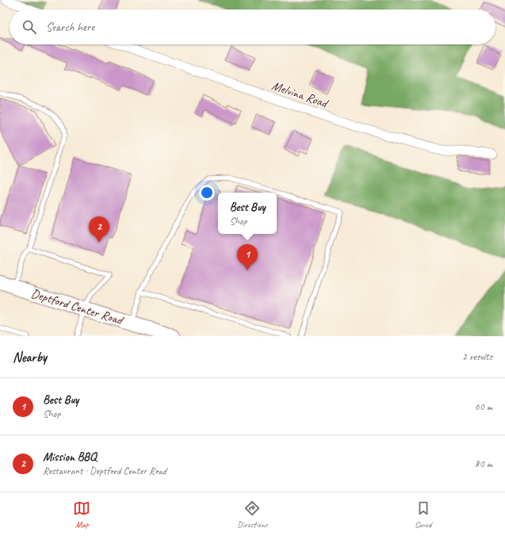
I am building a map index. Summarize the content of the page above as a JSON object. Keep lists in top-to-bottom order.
{
  "streets": {
    "main road": ["Deptford Center Road"],
    "street": ["Melvina Road"]
  },
  "page": {
    "search": "Search here",
    "popup": ["Best Buy", "Shop"],
    "pins": ["2", "1"],
    "heading": ["Nearby", "2 results"],
    "list": [
      {
        "mark": "1",
        "name": "Best Buy",
        "note": "Shop",
        "value": "60 m"
      },
      {
        "mark": "2",
        "name": "Mission BBQ",
        "note": "Restaurant · Deptford Center Road",
        "value": "80 m"
      }
    ],
    "nav": ["Map", "Directions", "Saved"]
  }
}
